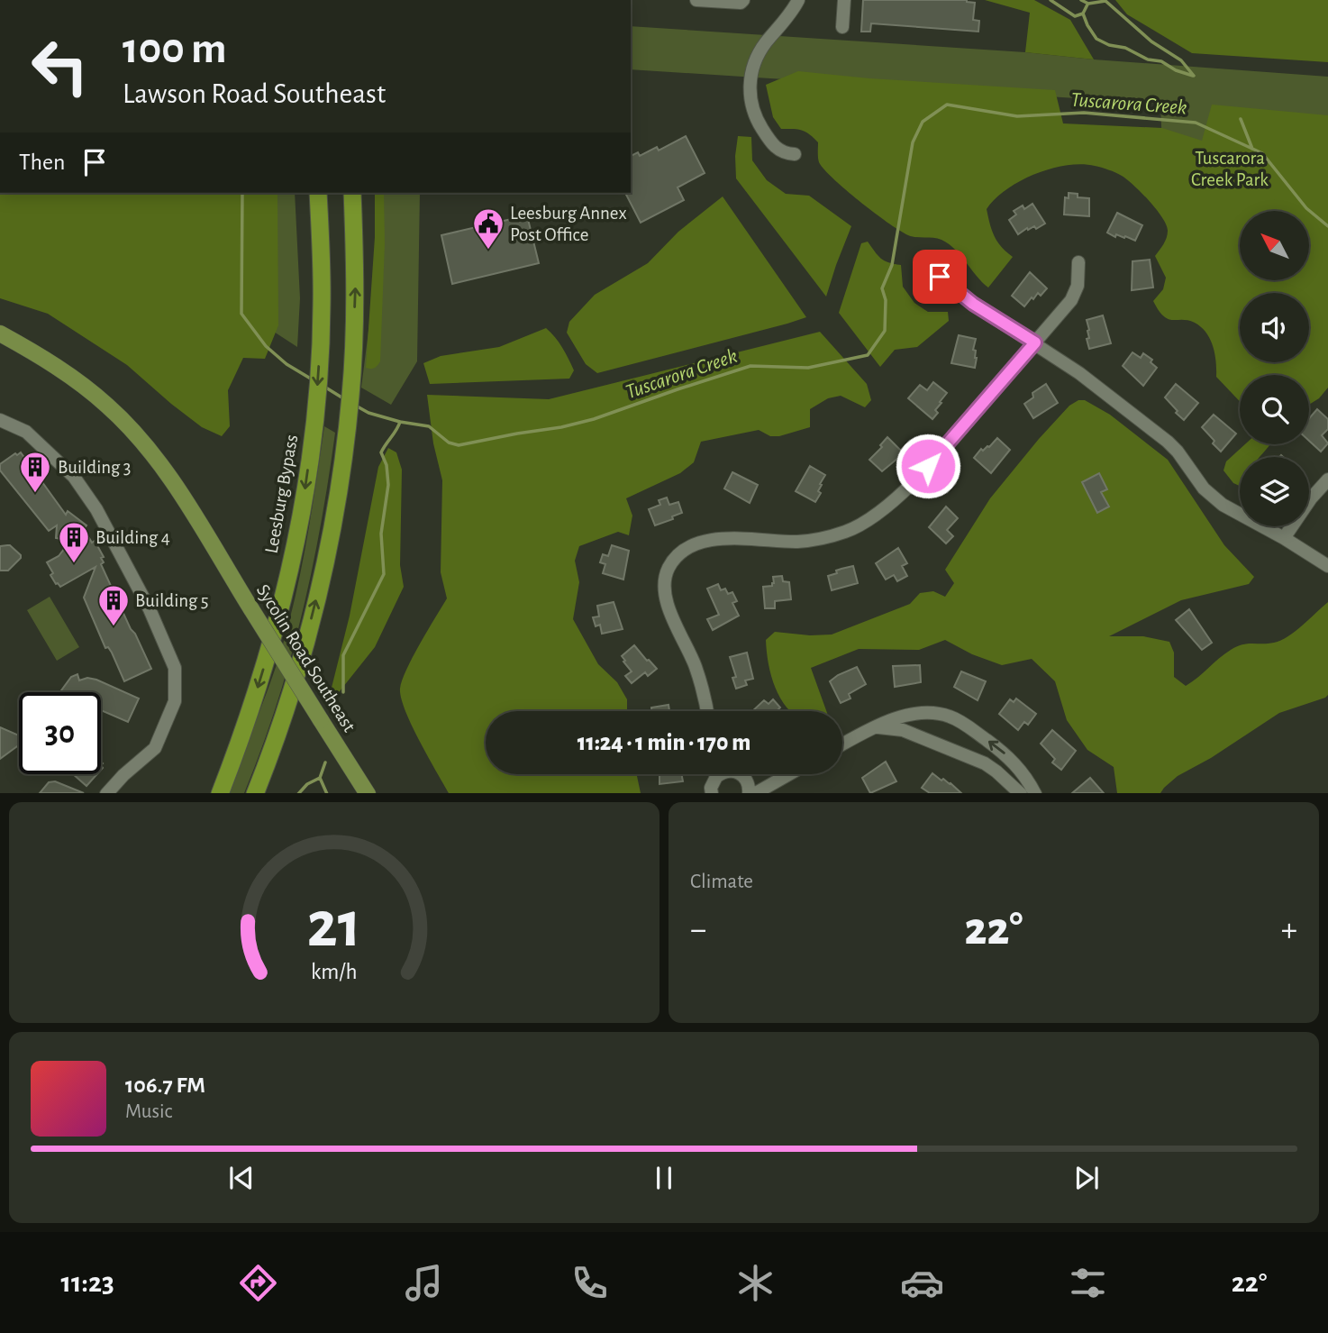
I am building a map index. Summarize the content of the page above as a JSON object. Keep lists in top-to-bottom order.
{
  "streets": {
    "highway": ["Leesburg Bypass"],
    "main road": ["Sycolin Road Southeast"]
  },
  "water": ["Tuscarora Creek"],
  "parks": ["Tuscarora Creek Park"],
  "places": {
    "public building": ["Leesburg Annex Post Office"],
    "building": ["Building 3", "Building 4", "Building 5"]
  },
  "north": "top left",
  "page": {
    "turn": ["100 m", "Lawson Road Southeast"],
    "then": "Then",
    "limit": "30",
    "trip": "11:24 · 1 min · 170 m",
    "tile": "Climate",
    "heat": ["−", "22°", "+"],
    "song": ["106.7 FM", "Music"],
    "tabs": ["11:23", "22°"],
    "gauge": ["21", "km/h"]
  }
}
